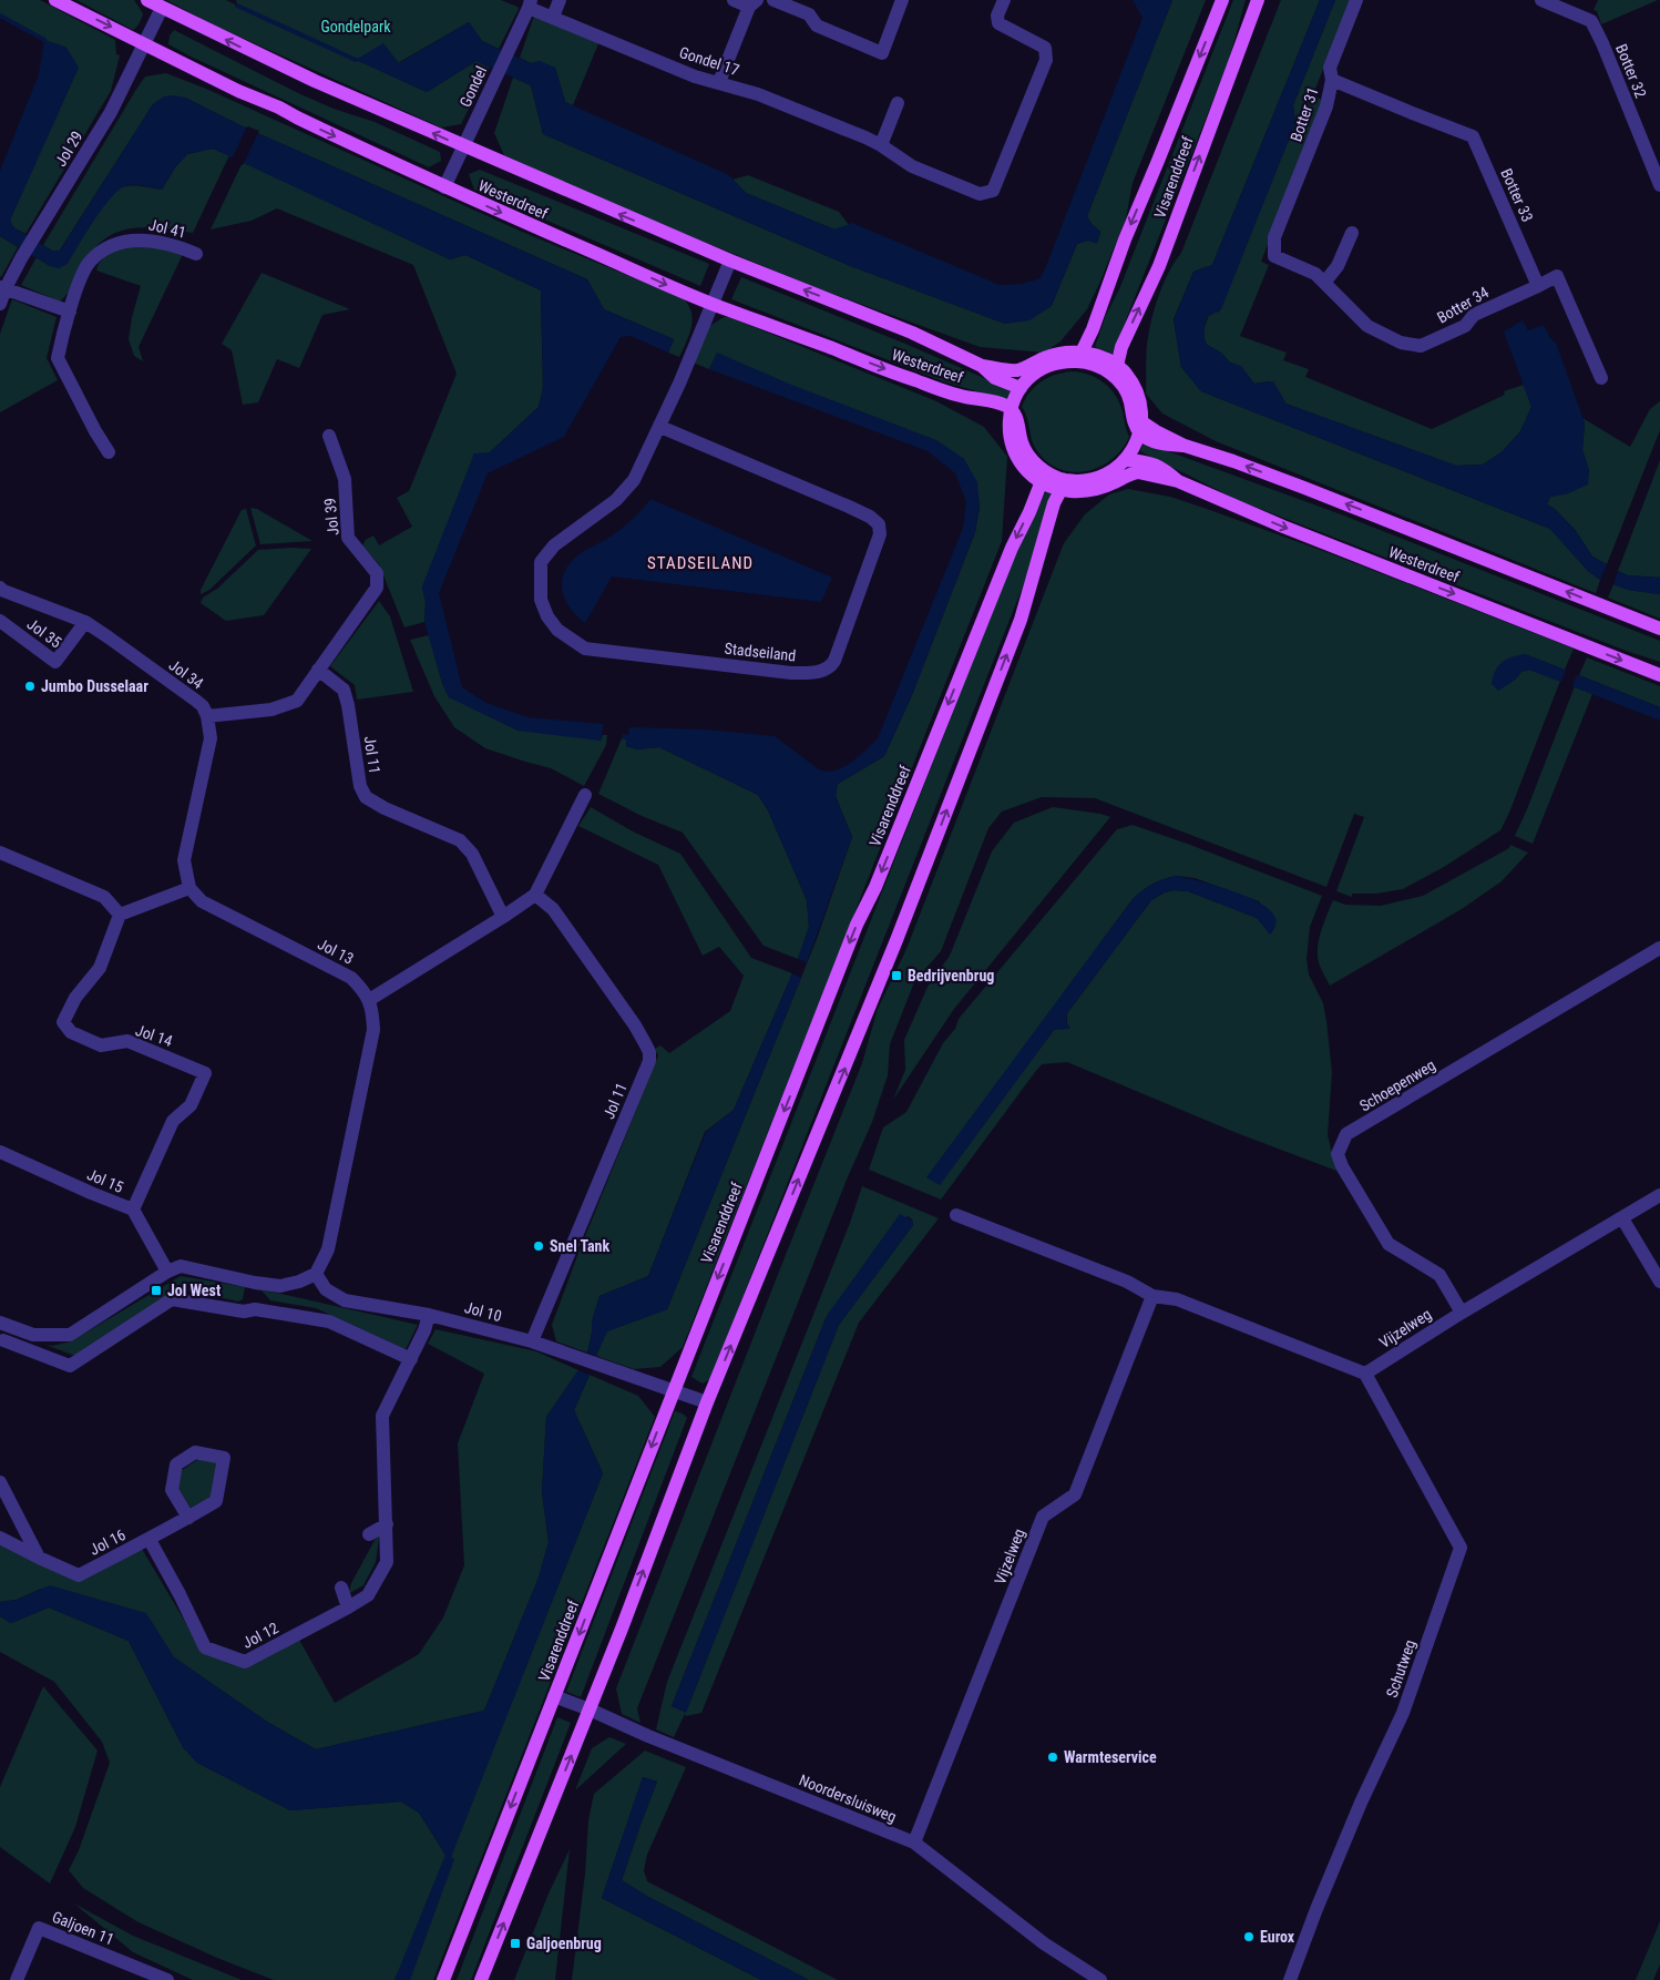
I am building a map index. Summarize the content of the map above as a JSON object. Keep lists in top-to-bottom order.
{
  "streets": {
    "main road": ["Visarenddreef", "Westerdreef"],
    "street": [
      "Gondel 17",
      "Botter 32",
      "Gondel",
      "Botter 31",
      "Jol 29",
      "Botter 33",
      "Jol 41",
      "Botter 34",
      "Jol 39",
      "Jol 35",
      "Stadseiland",
      "Jol 34",
      "Jol 11",
      "Jol 13",
      "Jol 14",
      "Schoepenweg",
      "Jol 15",
      "Jol 10",
      "Vijzelweg",
      "Jol 16",
      "Jol 12",
      "Schutweg",
      "Noordersluisweg",
      "Galjoen 11"
    ]
  },
  "crossings": [
    ["Gondel 17", "Gondel"],
    ["Gondel", "Westerdreef"],
    ["Botter 31", "Botter 33"],
    ["Botter 31", "Botter 34"],
    ["Jol 29", "Westerdreef"],
    ["Visarenddreef", "Westerdreef"],
    ["Visarenddreef", "Jol 10"],
    ["Visarenddreef", "Noordersluisweg"],
    ["Botter 33", "Botter 34"],
    ["Westerdreef", "Stadseiland"],
    ["Jol 39", "Jol 11"],
    ["Jol 35", "Jol 34"],
    ["Jol 11", "Jol 10"],
    ["Jol 13", "Jol 10"],
    ["Jol 14", "Jol 15"],
    ["Schoepenweg", "Vijzelweg"],
    ["Jol 10", "Jol 12"],
    ["Vijzelweg", "Schutweg"],
    ["Vijzelweg", "Noordersluisweg"],
    ["Jol 16", "Jol 12"]
  ],
  "districts": ["STADSEILAND"],
  "parks": ["Gondelpark"],
  "places": {
    "other": [
      "Jumbo Dusselaar",
      "Snel Tank",
      "Warmteservice",
      "Eurox"
    ],
    "transit": ["Bedrijvenbrug", "Jol West", "Galjoenbrug"]
  }
}
